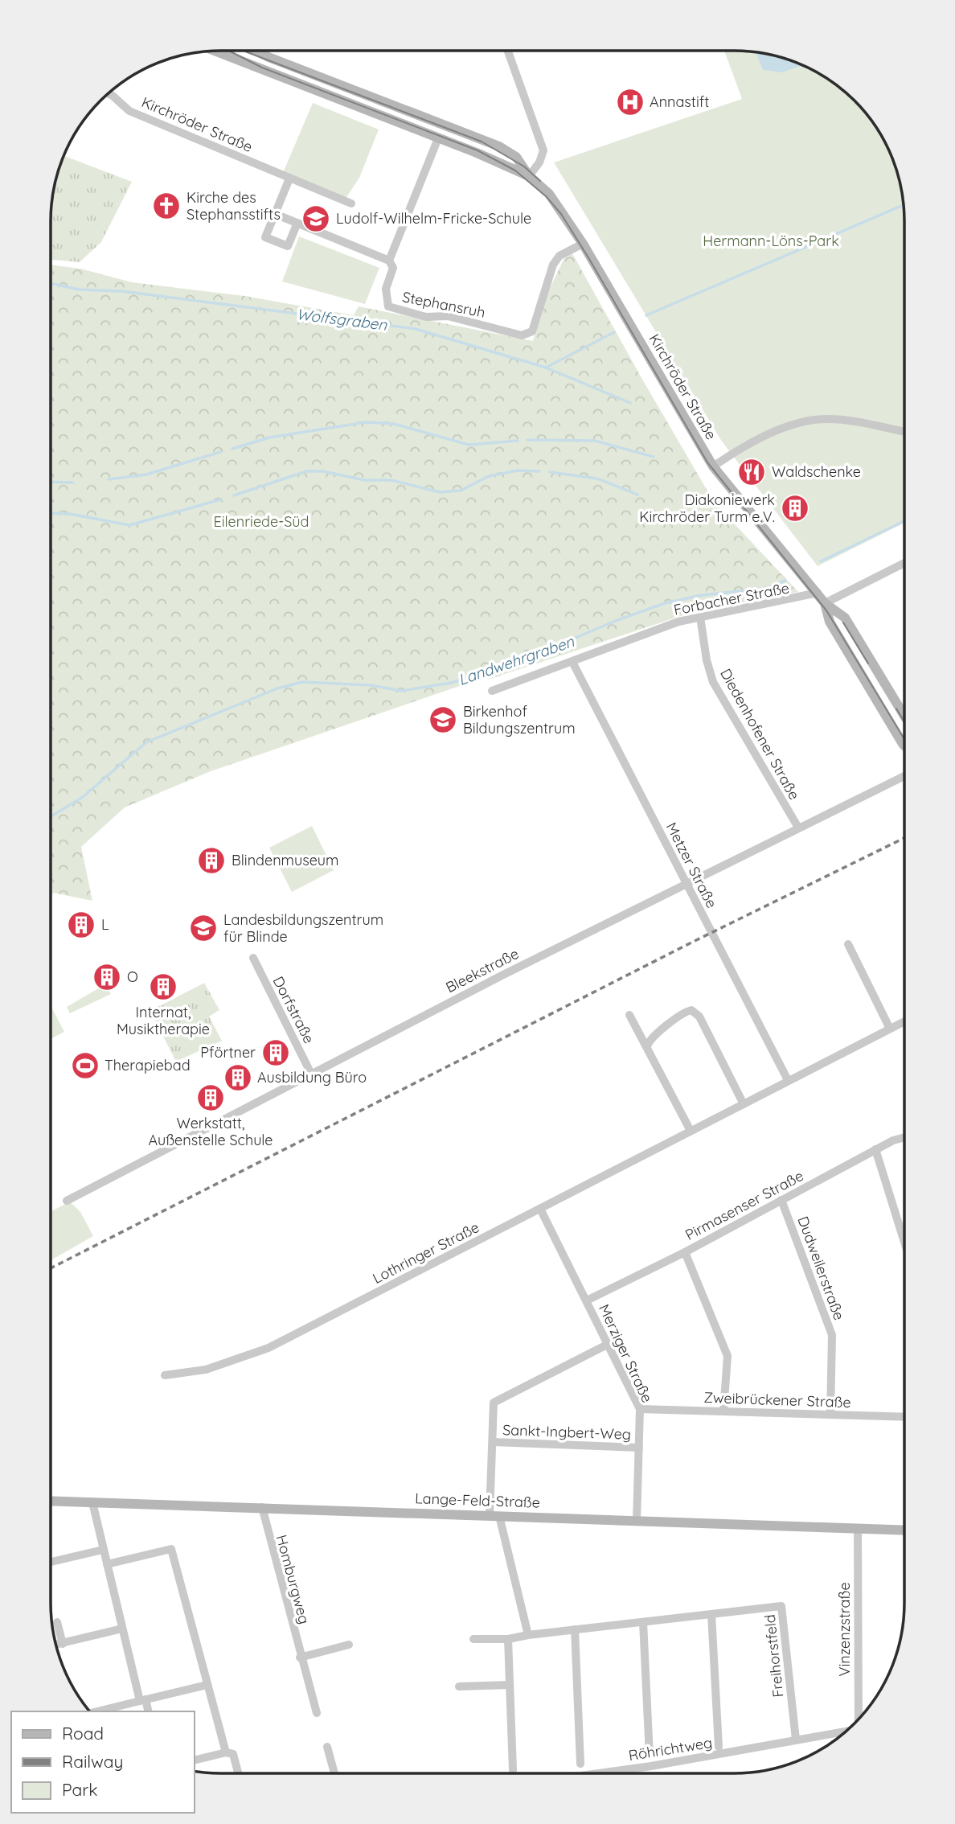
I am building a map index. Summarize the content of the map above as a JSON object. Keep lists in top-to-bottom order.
{
  "streets": {
    "main road": ["Kirchröder Straße", "Lange-Feld-Straße"],
    "street": [
      "Stephansruh",
      "Forbacher Straße",
      "Diedenhofener Straße",
      "Metzer Straße",
      "Bleekstraße",
      "Dorfstraße",
      "Pirmasenser Straße",
      "Lothringer Straße",
      "Dudweilerstraße",
      "Merziger Straße",
      "Zweibrückener Straße",
      "Sankt-Ingbert-Weg",
      "Homburgweg",
      "Vinzenzstraße",
      "Freihorstfeld",
      "Röhrichtweg"
    ]
  },
  "crossings": [
    ["Kirchröder Straße", "Stephansruh"],
    ["Kirchröder Straße", "Forbacher Straße"],
    ["Forbacher Straße", "Diedenhofener Straße"],
    ["Forbacher Straße", "Metzer Straße"],
    ["Diedenhofener Straße", "Bleekstraße"],
    ["Metzer Straße", "Bleekstraße"],
    ["Metzer Straße", "Lothringer Straße"],
    ["Bleekstraße", "Dorfstraße"],
    ["Pirmasenser Straße", "Dudweilerstraße"],
    ["Pirmasenser Straße", "Merziger Straße"],
    ["Lothringer Straße", "Merziger Straße"],
    ["Dudweilerstraße", "Zweibrückener Straße"],
    ["Merziger Straße", "Zweibrückener Straße"],
    ["Merziger Straße", "Sankt-Ingbert-Weg"],
    ["Merziger Straße", "Lange-Feld-Straße"],
    ["Sankt-Ingbert-Weg", "Lange-Feld-Straße"],
    ["Lange-Feld-Straße", "Homburgweg"],
    ["Lange-Feld-Straße", "Vinzenzstraße"],
    ["Freihorstfeld", "Röhrichtweg"]
  ],
  "water": ["Wolfsgraben", "Landwehrgraben"],
  "parks": ["Hermann-Löns-Park", "Eilenriede-Süd"],
  "places": {
    "hospital": ["Annastift"],
    "church": ["Kirche des Stephansstifts"],
    "school or university": ["Ludolf-Wilhelm-Fricke-Schule", "Birkenhof Bildungszentrum", "Landesbildungszentrum für Blinde"],
    "restaurant": ["Waldschenke"],
    "building": [
      "Diakoniewerk Kirchröder Turm e.V.",
      "Blindenmuseum",
      "L",
      "O",
      "Internat, Musiktherapie",
      "Pförtner",
      "Ausbildung Büro",
      "Werkstatt, Außenstelle Schule"
    ],
    "sports": ["Therapiebad"]
  },
  "legend": ["Road", "Railway", "Park"]
}
